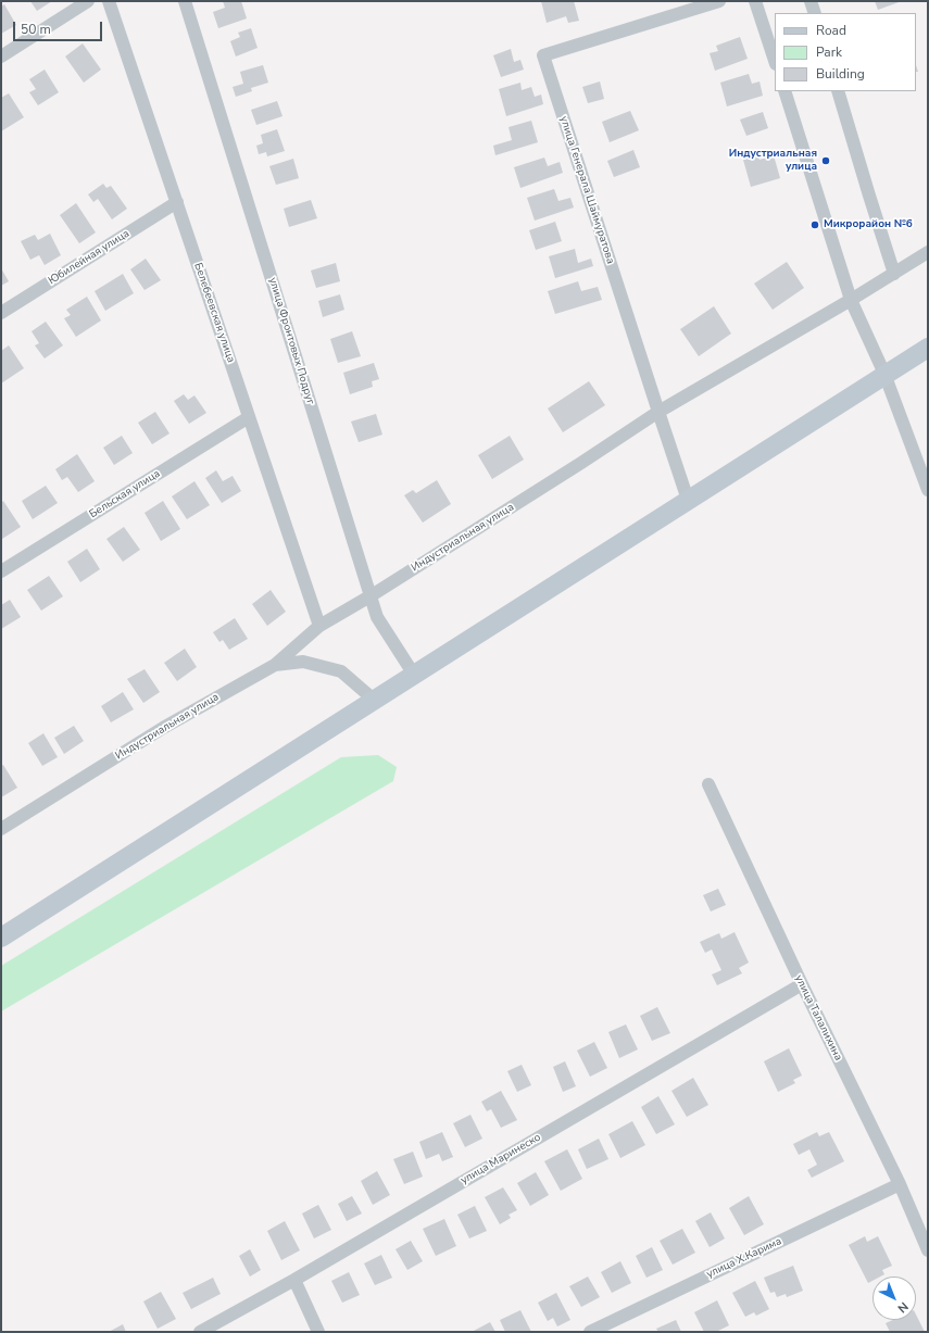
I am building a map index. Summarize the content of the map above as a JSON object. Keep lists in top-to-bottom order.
{
  "streets": {
    "street": [
      "улица Генерала Шаймуратова",
      "Юбилейная улица",
      "Белебеевская улица",
      "улица Фронтовых Подруг",
      "Бельская улица",
      "Индустриальная улица",
      "улица Талалихина",
      "улица Маринеско",
      "улица Х.Карима"
    ]
  },
  "crossings": [
    ["улица Генерала Шаймуратова", "Индустриальная улица"],
    ["Юбилейная улица", "Белебеевская улица"],
    ["Белебеевская улица", "Бельская улица"],
    ["Белебеевская улица", "Индустриальная улица"],
    ["улица Фронтовых Подруг", "Индустриальная улица"],
    ["улица Талалихина", "улица Маринеско"],
    ["улица Талалихина", "улица Х.Карима"]
  ],
  "places": ["Индустриальная улица", "Микрорайон №6"],
  "legend": ["Road", "Park", "Building"],
  "scale_bar": "50 m",
  "north": "bottom right"
}
